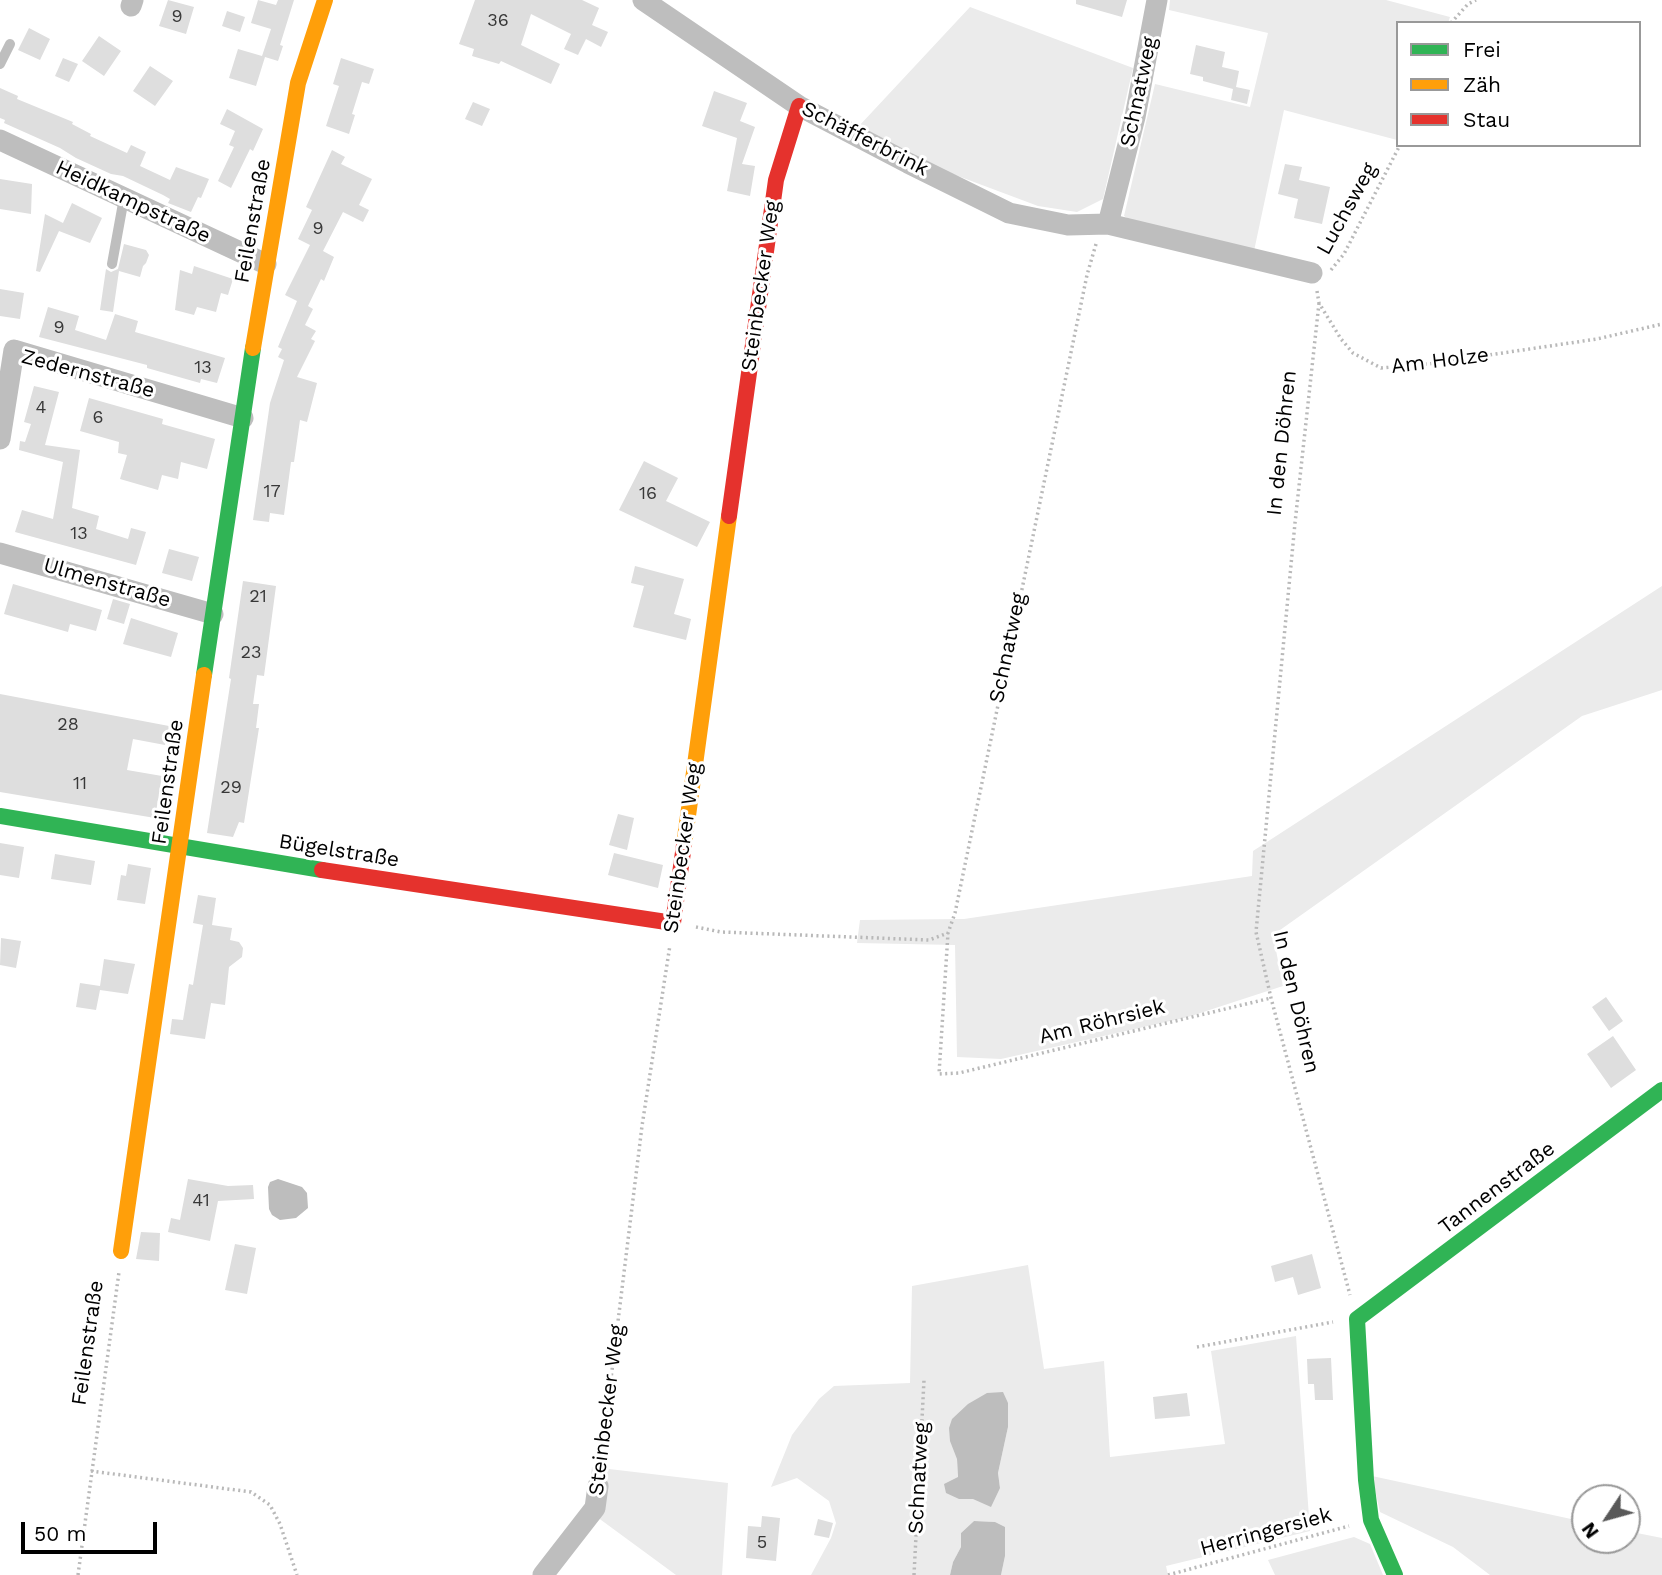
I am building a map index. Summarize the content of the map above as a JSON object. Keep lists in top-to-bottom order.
{
  "streets": {
    "street": [
      "Schnatweg",
      "Schäfferbrink",
      "Heidkampstraße",
      "Feilenstraße",
      "Steinbecker Weg",
      "Zedernstraße",
      "Ulmenstraße",
      "Bügelstraße",
      "Tannenstraße"
    ],
    "path": [
      "Luchsweg",
      "Am Holze",
      "In den Döhren",
      "Am Röhrsiek",
      "Herringersiek"
    ]
  },
  "crossings": [
    ["Schnatweg", "Schäfferbrink"],
    ["Schnatweg", "Am Röhrsiek"],
    ["Schäfferbrink", "Steinbecker Weg"],
    ["Heidkampstraße", "Feilenstraße"],
    ["Luchsweg", "Am Holze"],
    ["Feilenstraße", "Zedernstraße"],
    ["Feilenstraße", "Ulmenstraße"],
    ["Feilenstraße", "Bügelstraße"],
    ["Steinbecker Weg", "Bügelstraße"],
    ["Am Holze", "In den Döhren"],
    ["In den Döhren", "Am Röhrsiek"],
    ["In den Döhren", "Tannenstraße"]
  ],
  "house_numbers": [
    "9",
    "36",
    "9",
    "9",
    "13",
    "4",
    "6",
    "17",
    "16",
    "13",
    "21",
    "23",
    "28",
    "11",
    "29",
    "41",
    "5"
  ],
  "legend": ["Frei", "Zäh", "Stau"],
  "scale_bar": "50 m",
  "north": "bottom left"
}
